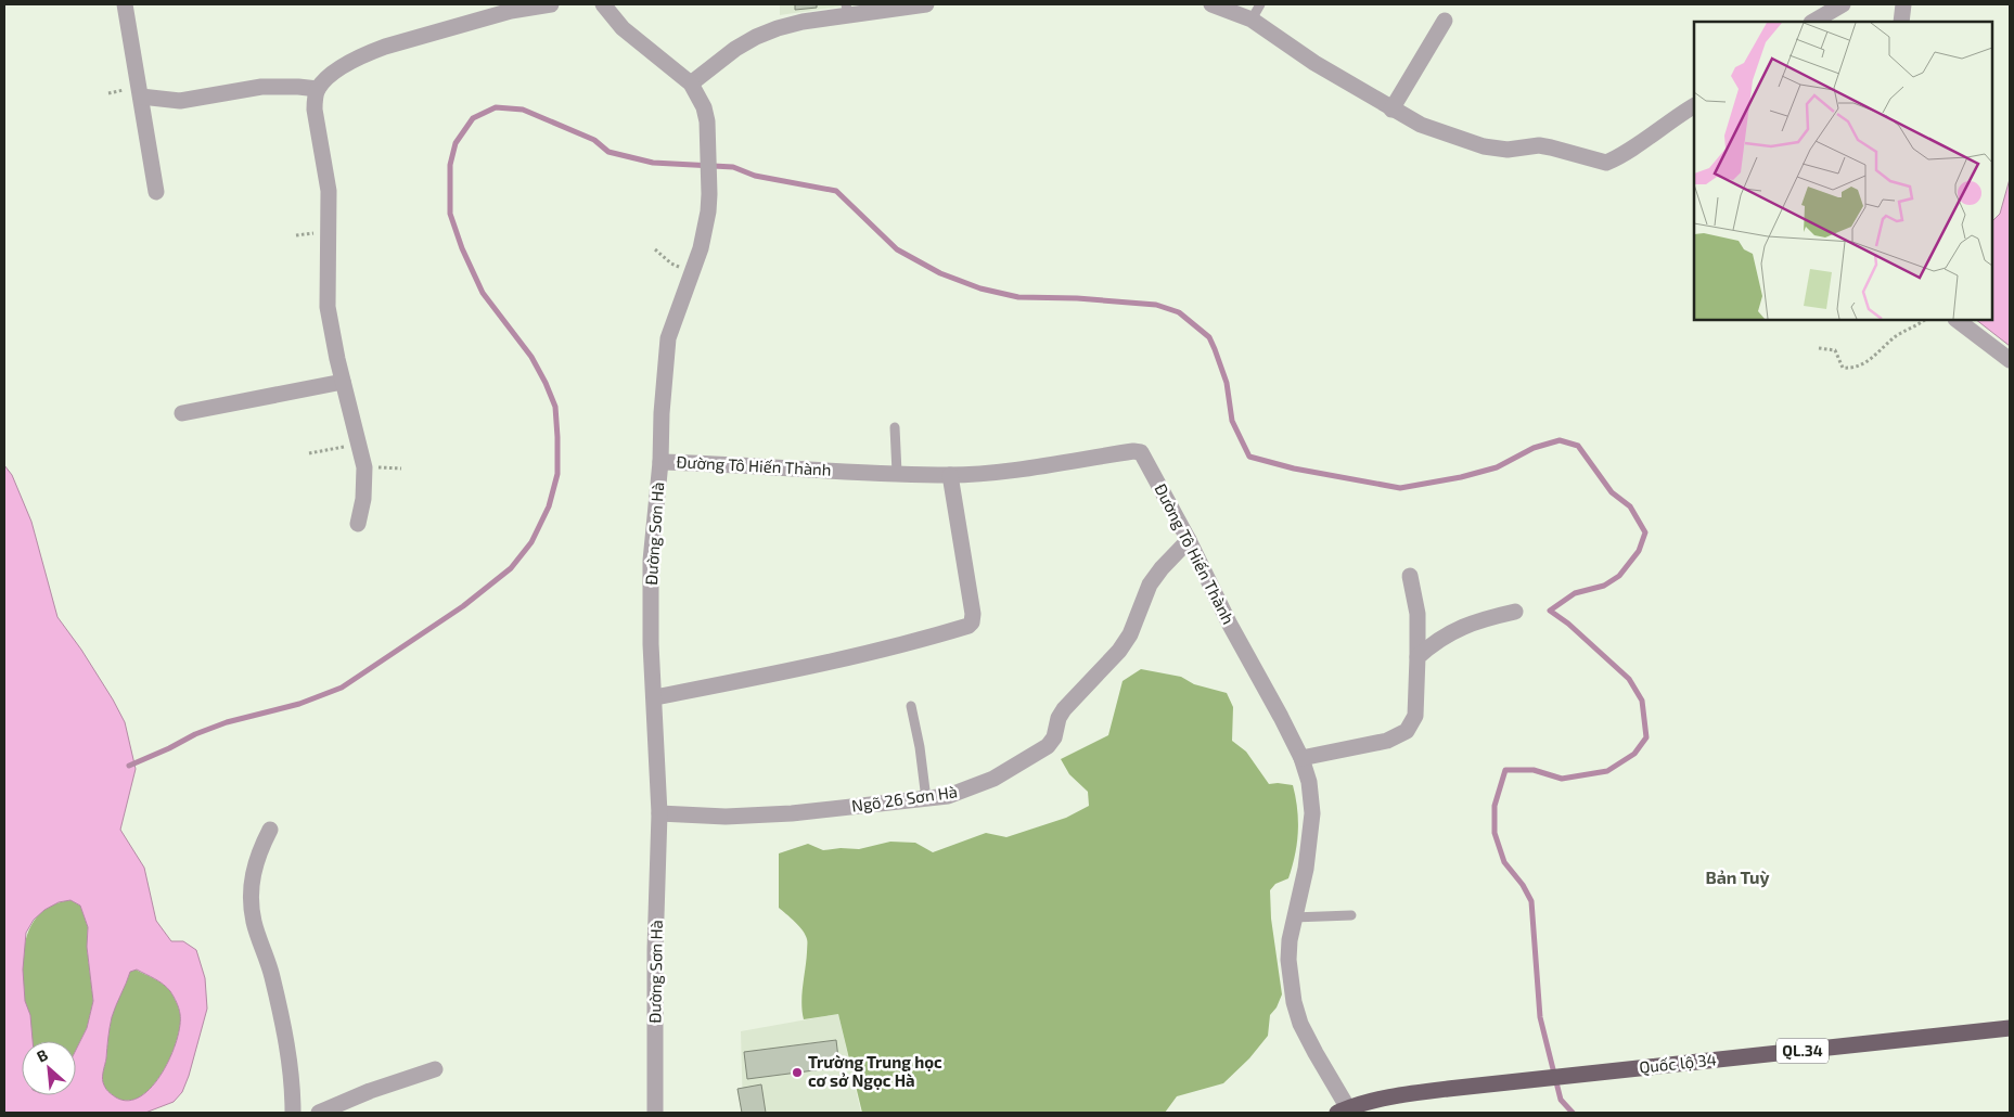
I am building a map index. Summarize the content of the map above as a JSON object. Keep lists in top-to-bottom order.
{
  "streets": {
    "highway": ["QL.34", "Quốc lộ 34"],
    "street": ["Đường Tô Hiến Thành", "Đường Sơn Hà", "Ngõ 26 Sơn Hà"]
  },
  "crossings": [
    ["Đường Tô Hiến Thành", "Đường Sơn Hà"],
    ["Đường Tô Hiến Thành", "Ngõ 26 Sơn Hà"],
    ["Đường Tô Hiến Thành", "Quốc lộ 34"],
    ["Đường Sơn Hà", "Ngõ 26 Sơn Hà"]
  ],
  "districts": ["Bản Tuỳ"],
  "places": ["Trường Trung học cơ sở Ngọc Hà"],
  "north": "top left"
}
